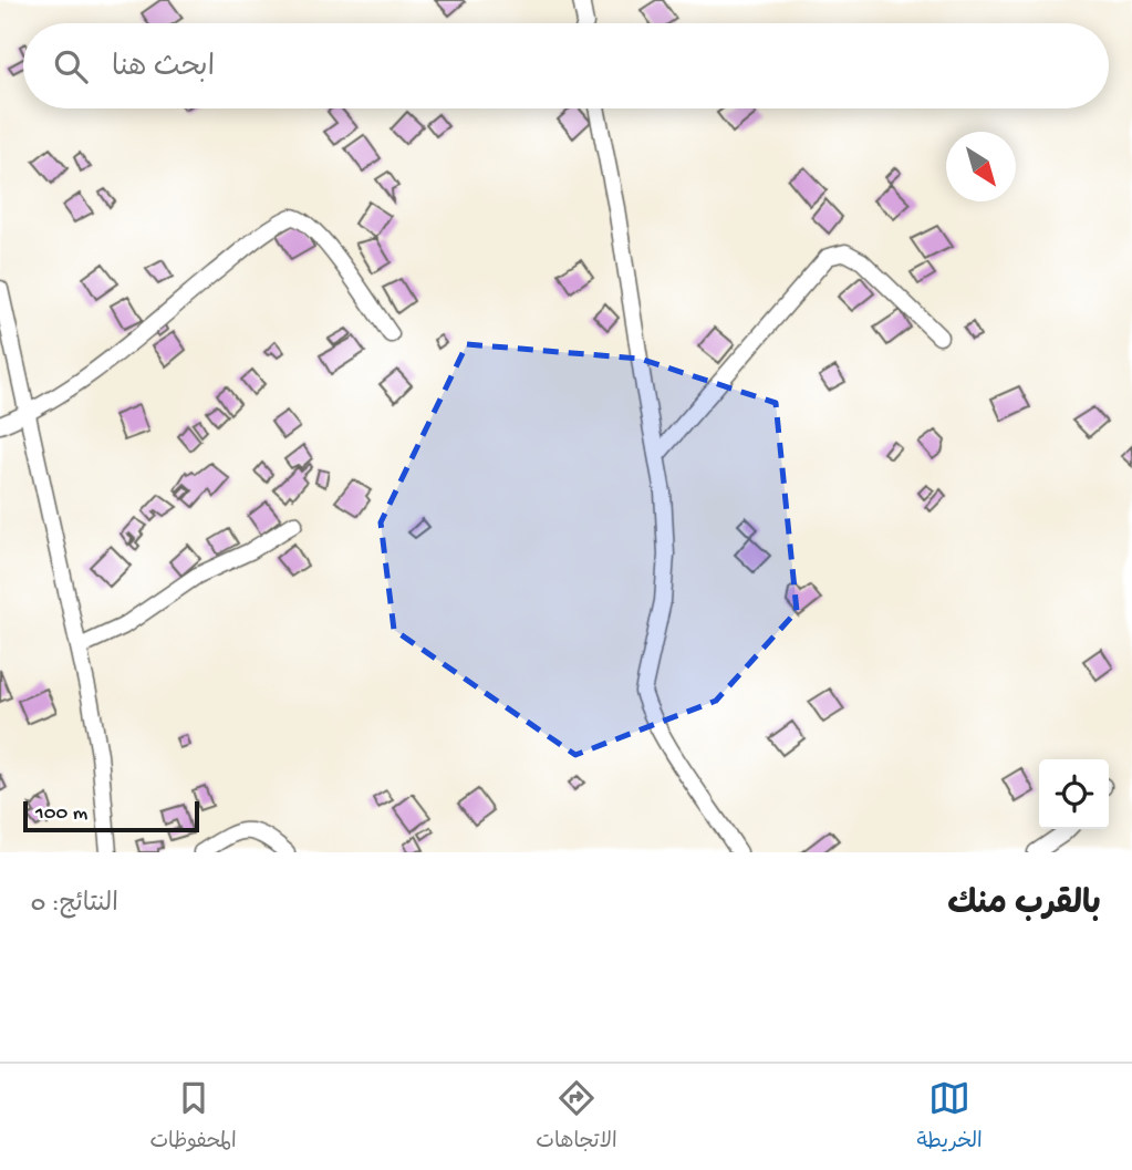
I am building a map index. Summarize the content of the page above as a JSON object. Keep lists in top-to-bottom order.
{
  "scale_bar": "100 m",
  "north": "bottom right",
  "page": {
    "search": "ابحث هنا",
    "scale": "100 m",
    "heading": ["بالقرب منك", "النتائج: 0"],
    "nav": ["الخريطة", "الاتجاهات", "المحفوظات"]
  }
}
